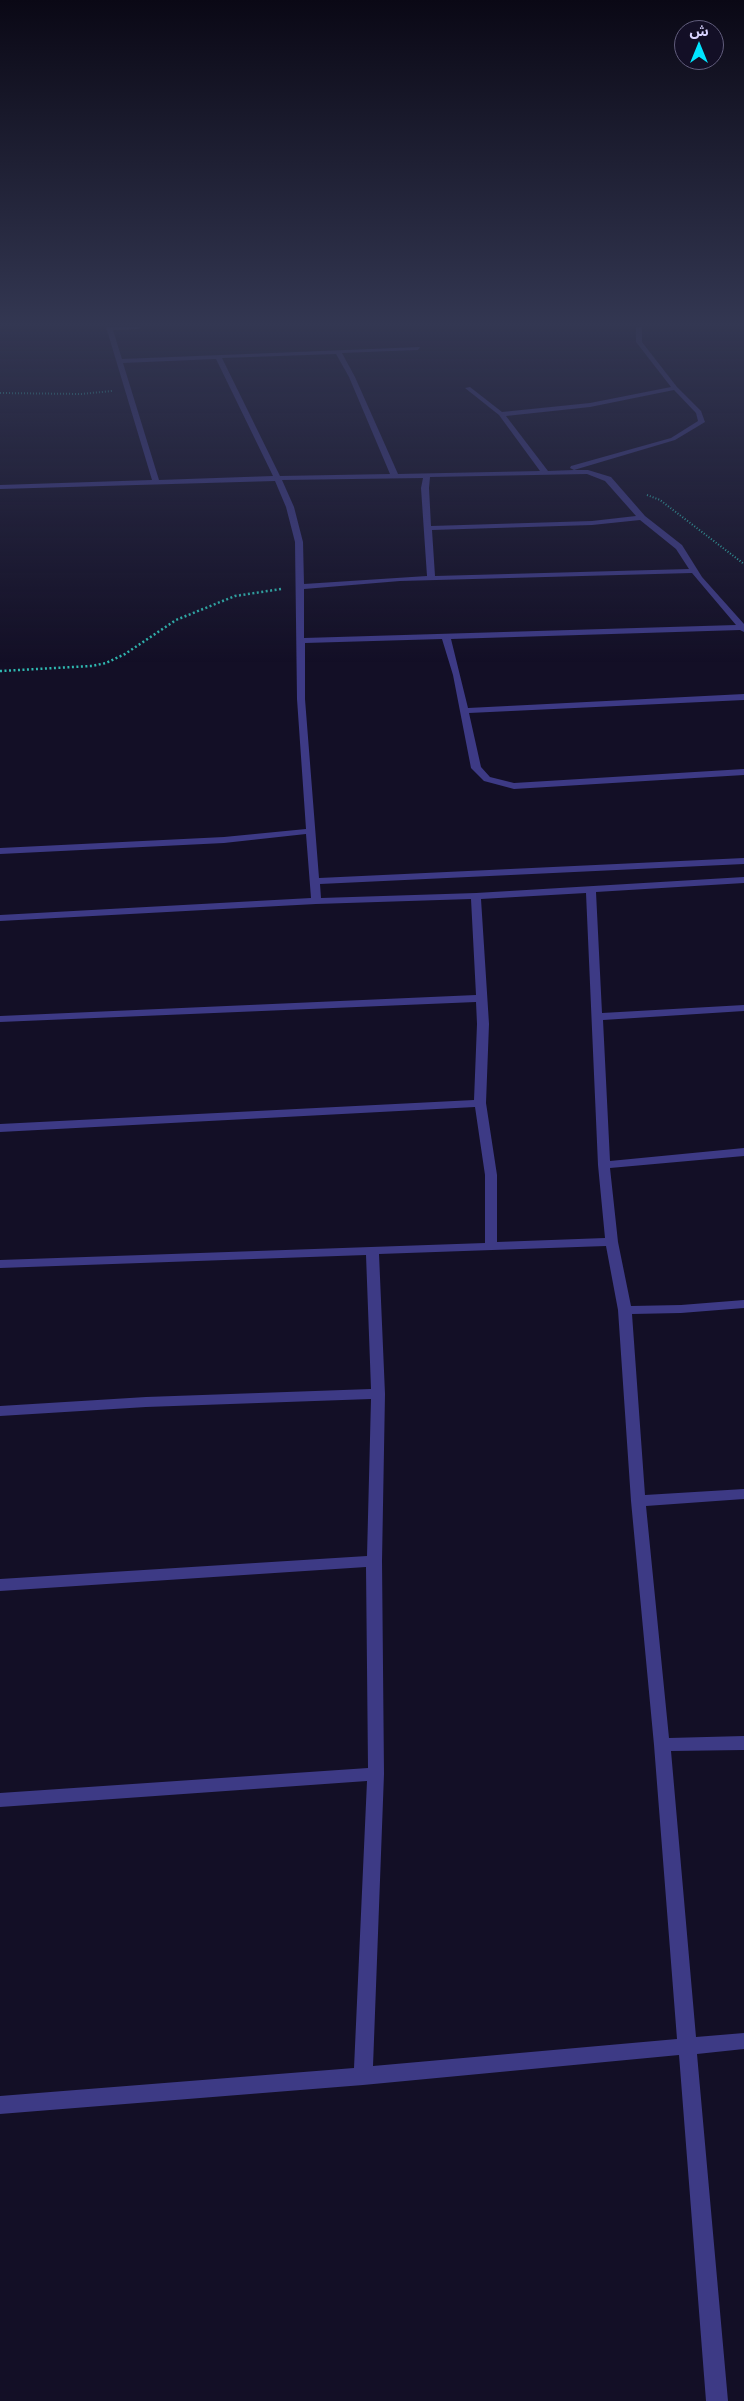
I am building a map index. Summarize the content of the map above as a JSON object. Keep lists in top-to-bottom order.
{
  "north": "top"
}
